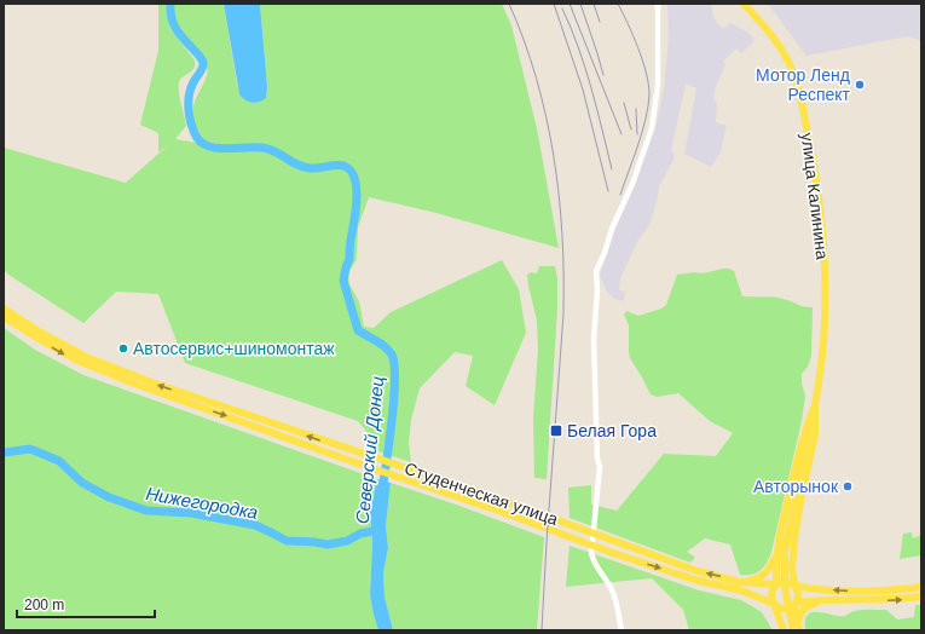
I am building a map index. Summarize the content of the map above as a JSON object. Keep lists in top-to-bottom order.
{
  "streets": {
    "main road": ["улица Калинина", "Студенческая улица"]
  },
  "water": ["Северский Донец", "Нижегородка"],
  "places": {
    "other": ["Мотор Ленд Респект", "Автосервис+шиномонтаж", "Авторынок"],
    "transit": ["Белая Гора"]
  },
  "scale_bar": "200 m"
}
